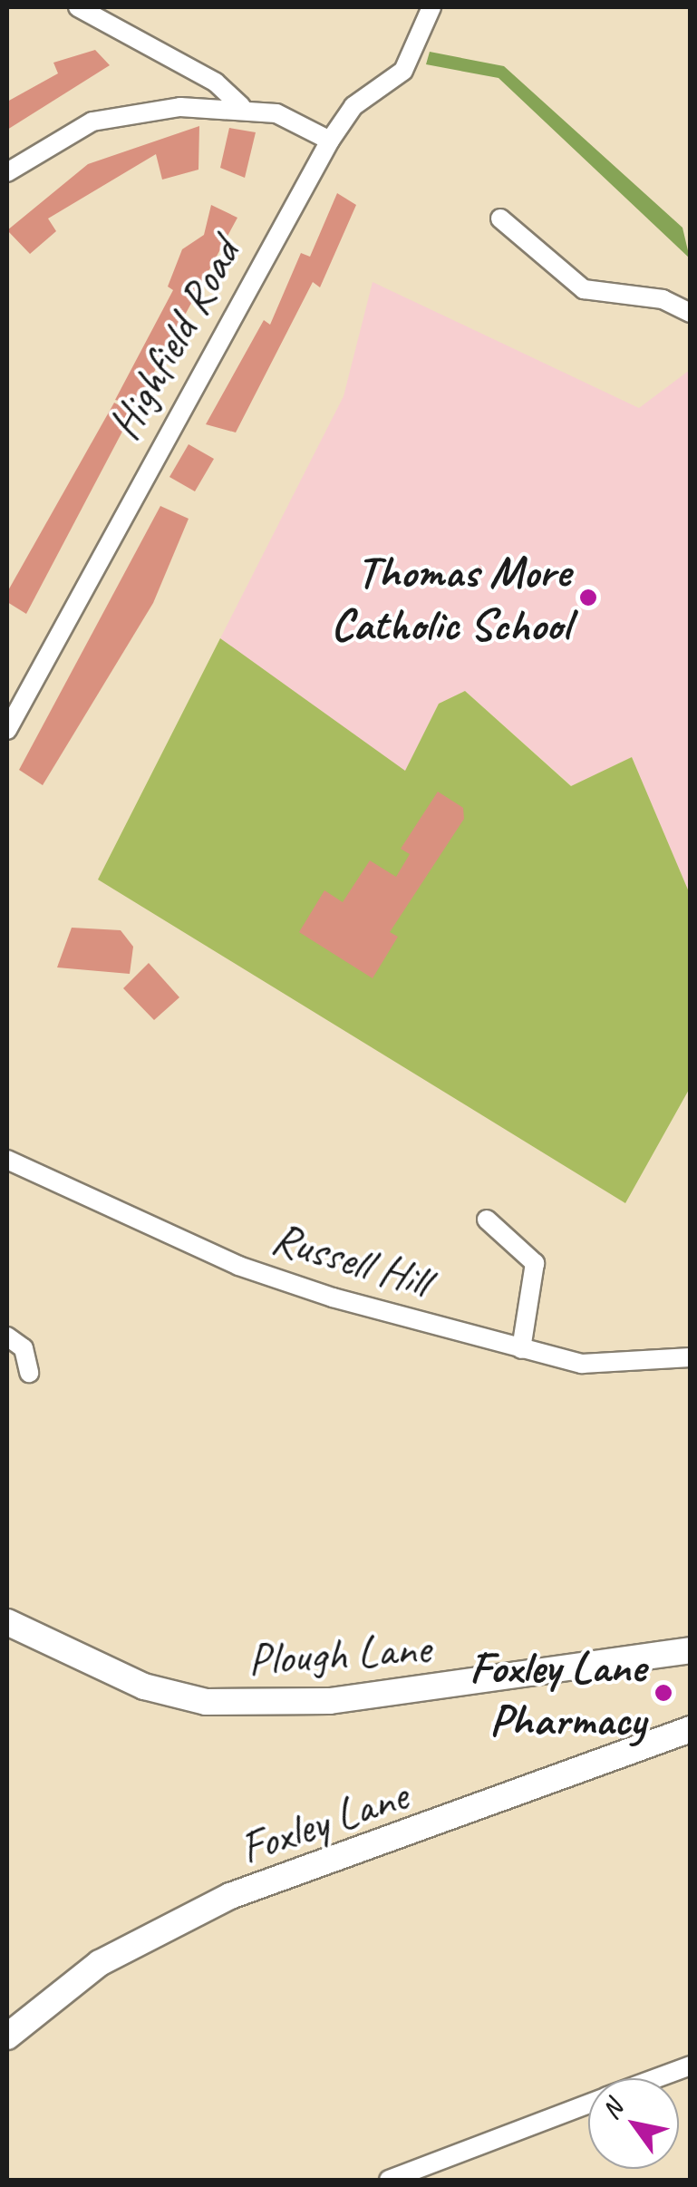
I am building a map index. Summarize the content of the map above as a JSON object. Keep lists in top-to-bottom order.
{
  "streets": {
    "main road": ["Plough Lane", "Foxley Lane"],
    "street": ["Highfield Road", "Russell Hill"]
  },
  "places": ["Thomas More Catholic School", "Foxley Lane Pharmacy"],
  "north": "top left"
}
